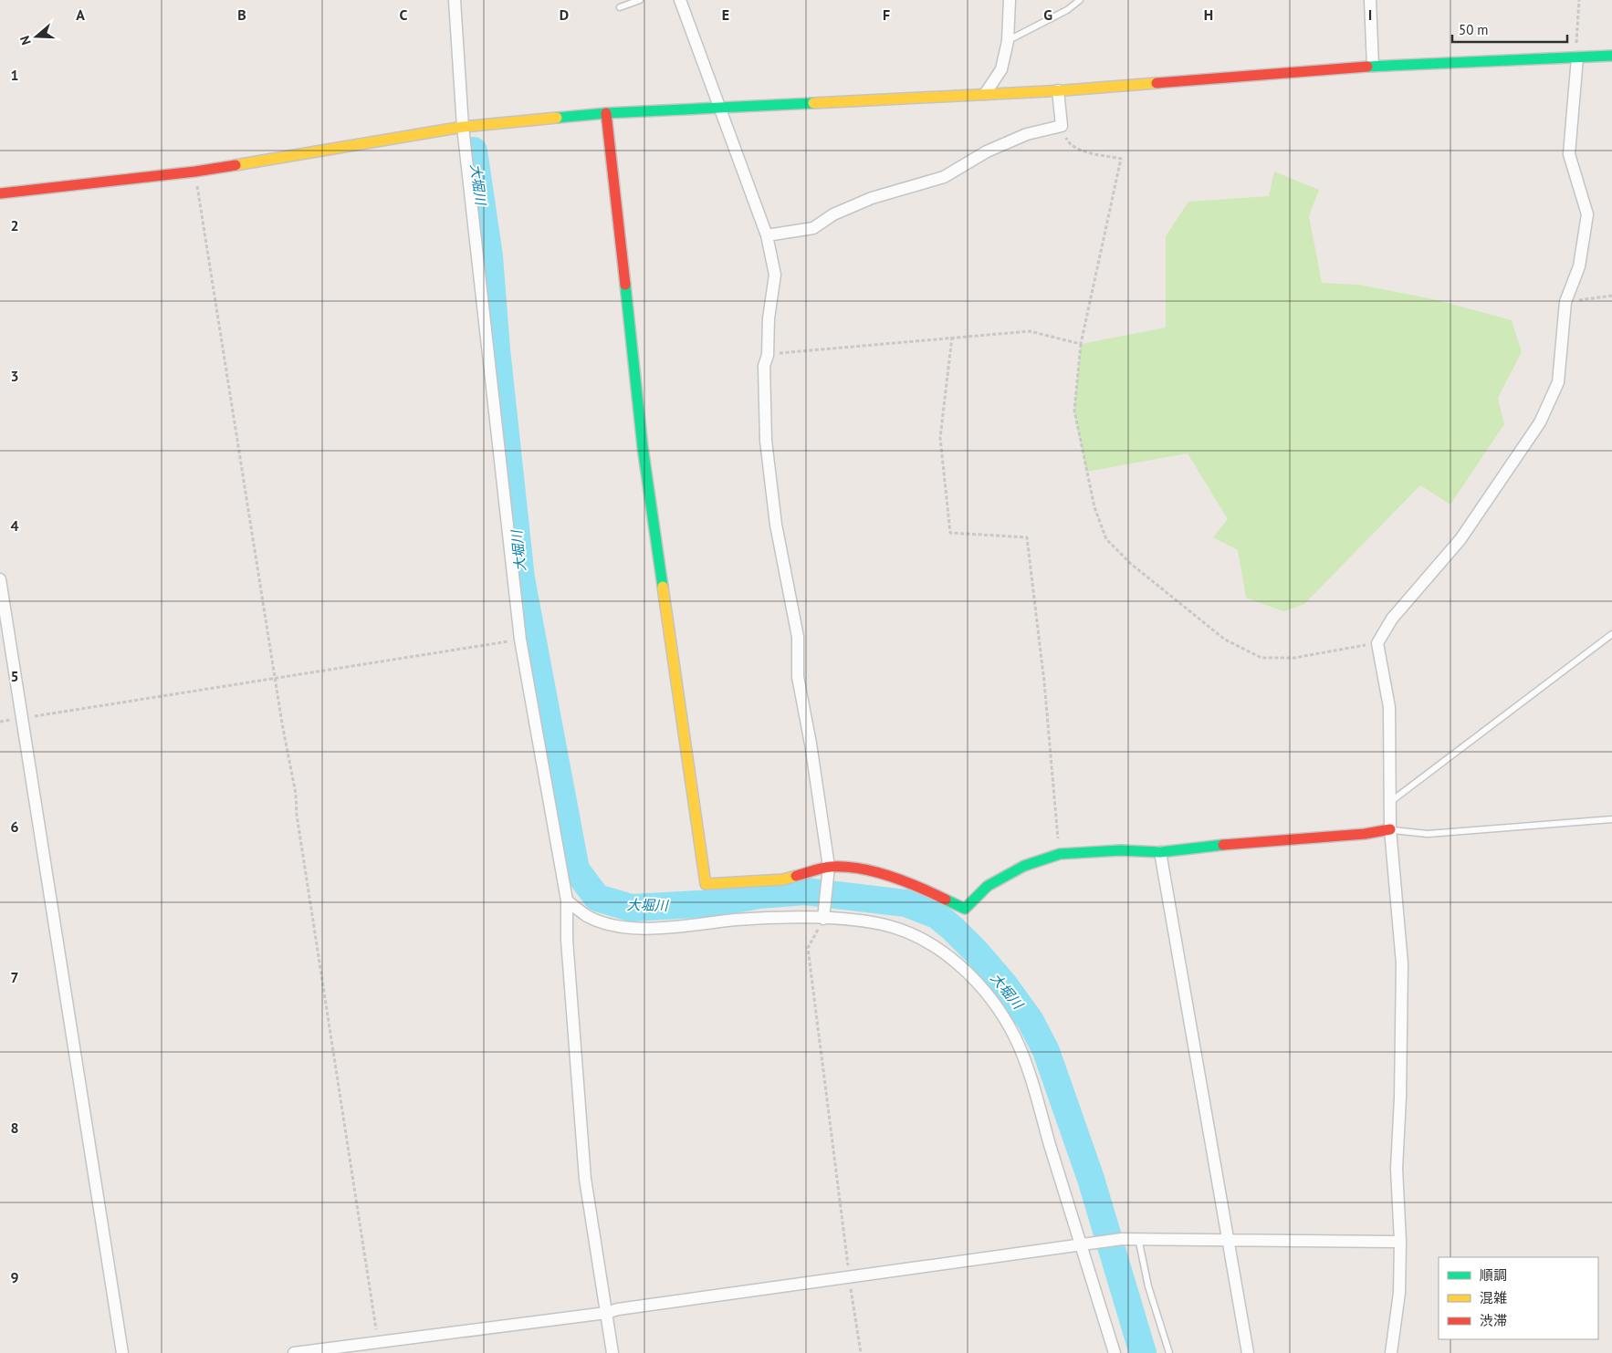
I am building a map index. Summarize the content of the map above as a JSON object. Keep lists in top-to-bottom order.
{
  "water": ["大堀川"],
  "legend": ["順調", "混雑", "渋滞"],
  "scale_bar": "50 m",
  "north": "left",
  "grid": {
    "columns": [
      "A",
      "B",
      "C",
      "D",
      "E",
      "F",
      "G",
      "H",
      "I"
    ],
    "rows": [
      "1",
      "2",
      "3",
      "4",
      "5",
      "6",
      "7",
      "8",
      "9"
    ]
  }
}
